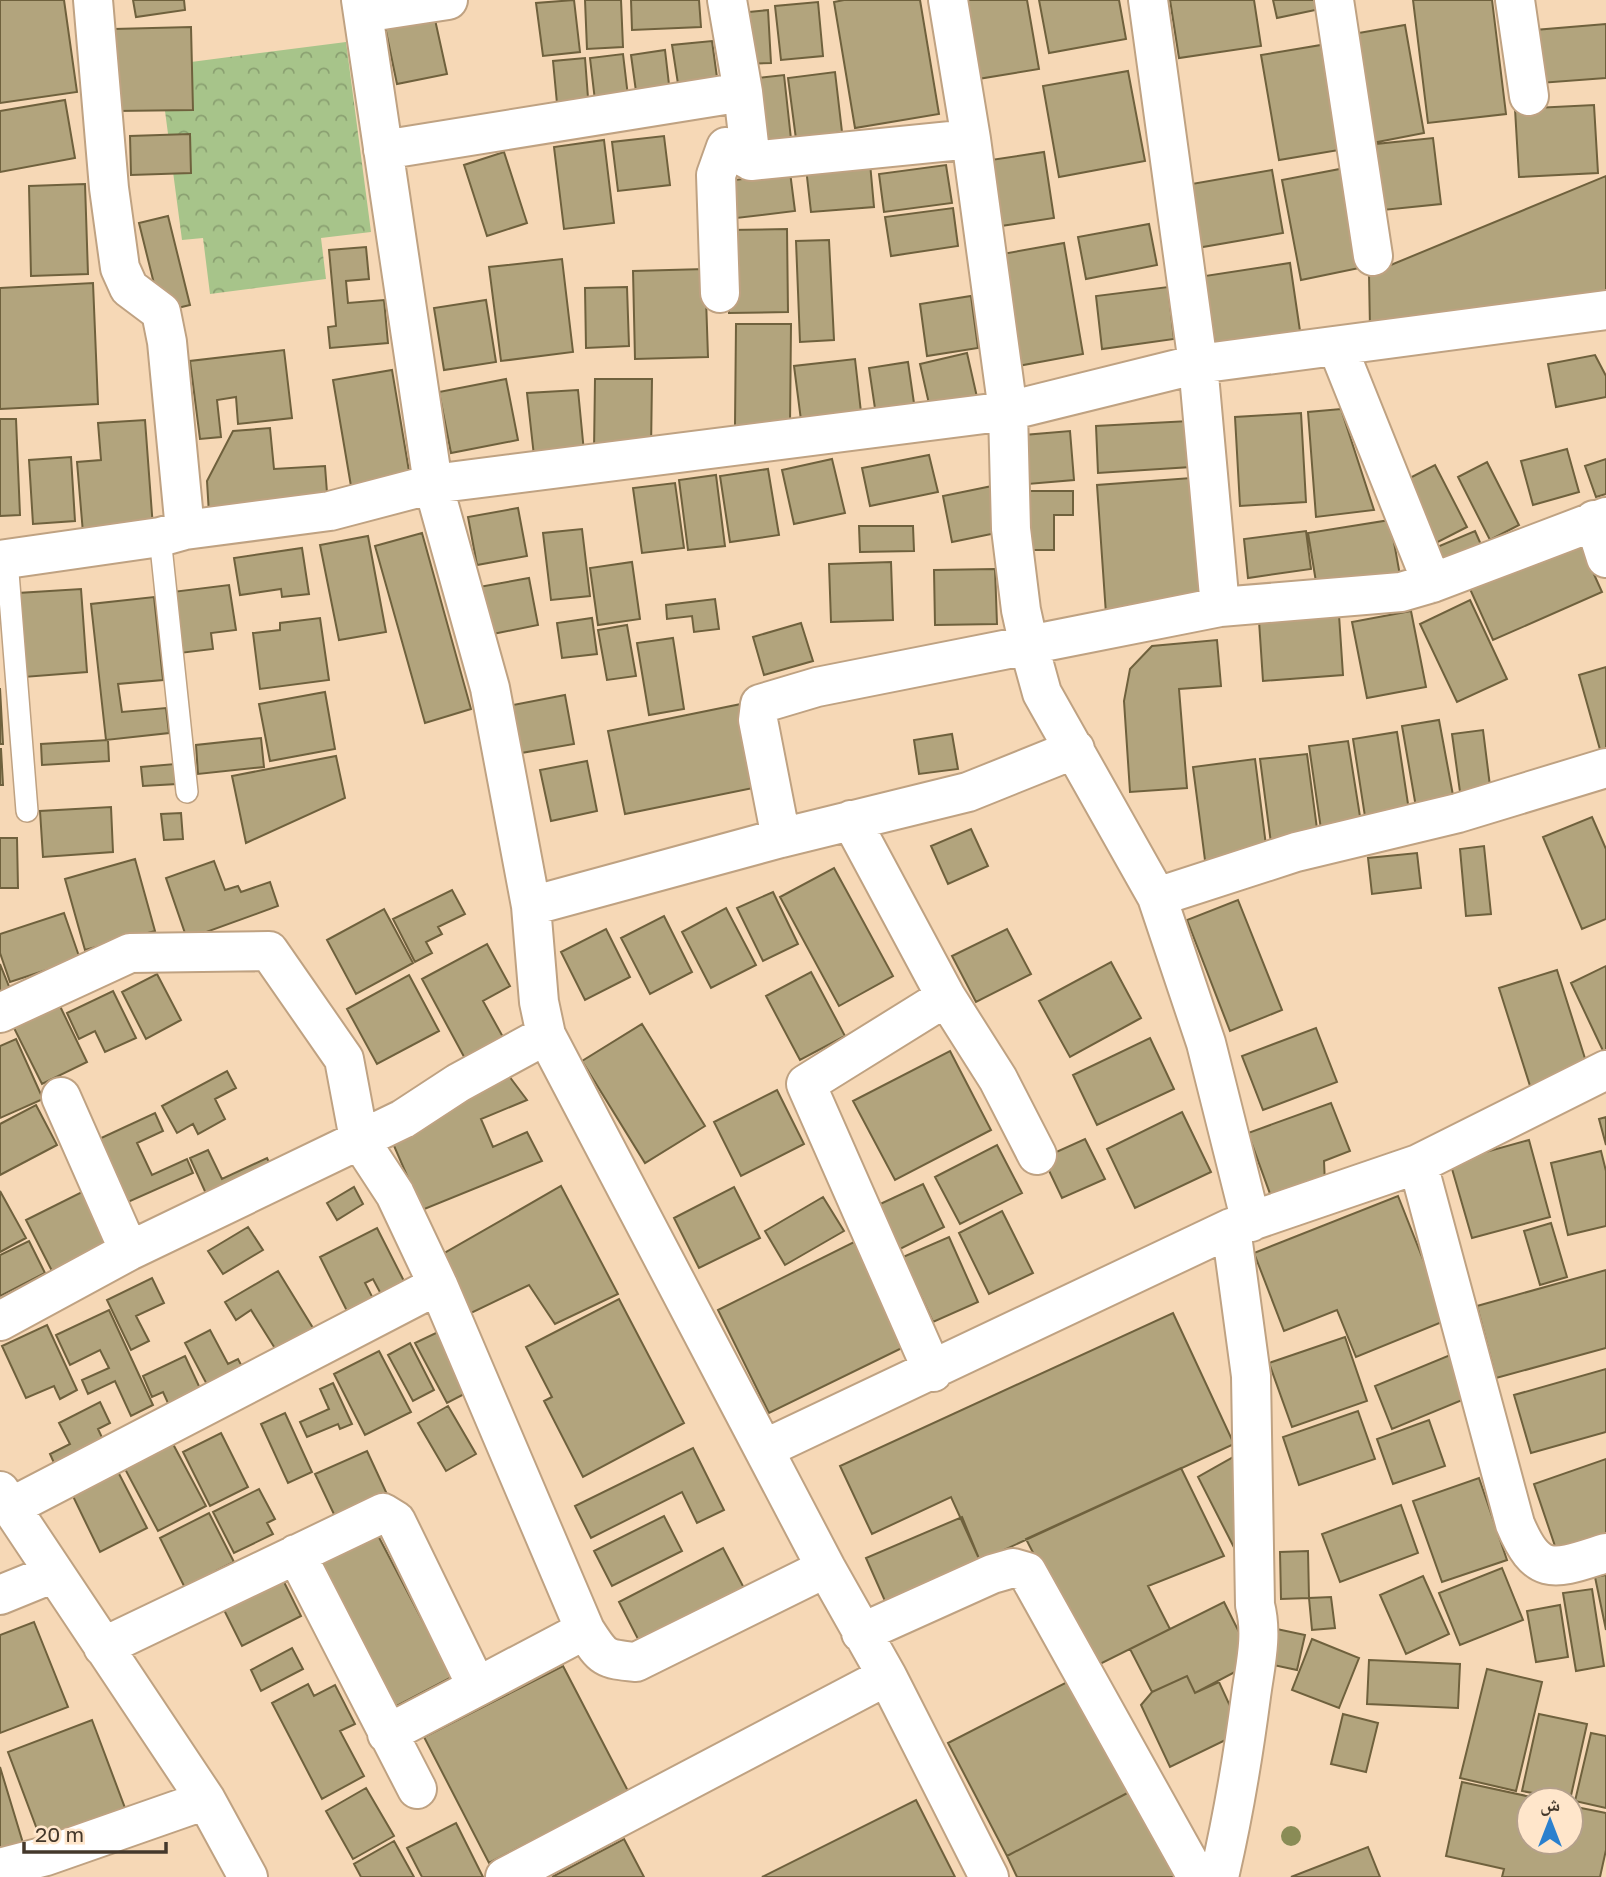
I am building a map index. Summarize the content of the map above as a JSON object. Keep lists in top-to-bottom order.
{
  "scale_bar": "20 m",
  "north": "top"
}
